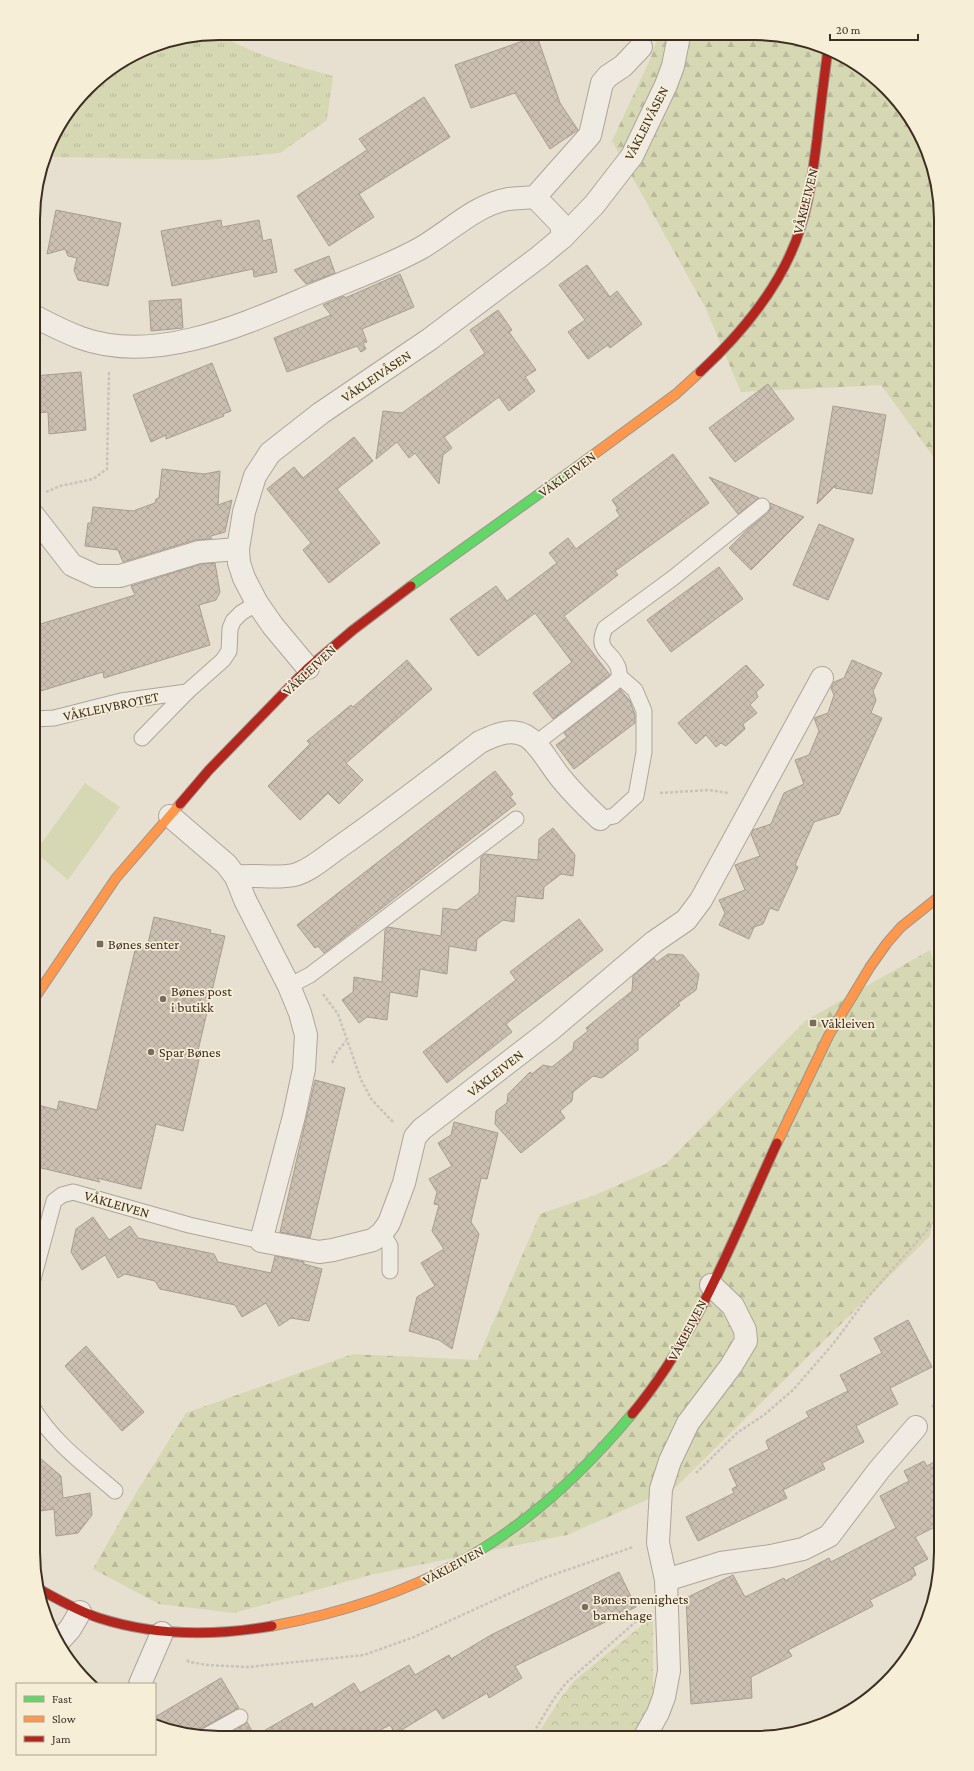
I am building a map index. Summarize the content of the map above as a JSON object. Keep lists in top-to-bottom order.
{
  "streets": {
    "street": ["VÅKLEIVÅSEN", "VÅKLEIVEN"],
    "lane": ["VÅKLEIVBROTET"]
  },
  "crossings": [
    ["VÅKLEIVÅSEN", "VÅKLEIVEN"]
  ],
  "places": {
    "transit": ["Bønes senter", "Våkleiven"],
    "other": ["Bønes post i butikk", "Spar Bønes", "Bønes menighets barnehage"]
  },
  "legend": ["Fast", "Slow", "Jam"],
  "scale_bar": "20 m"
}
